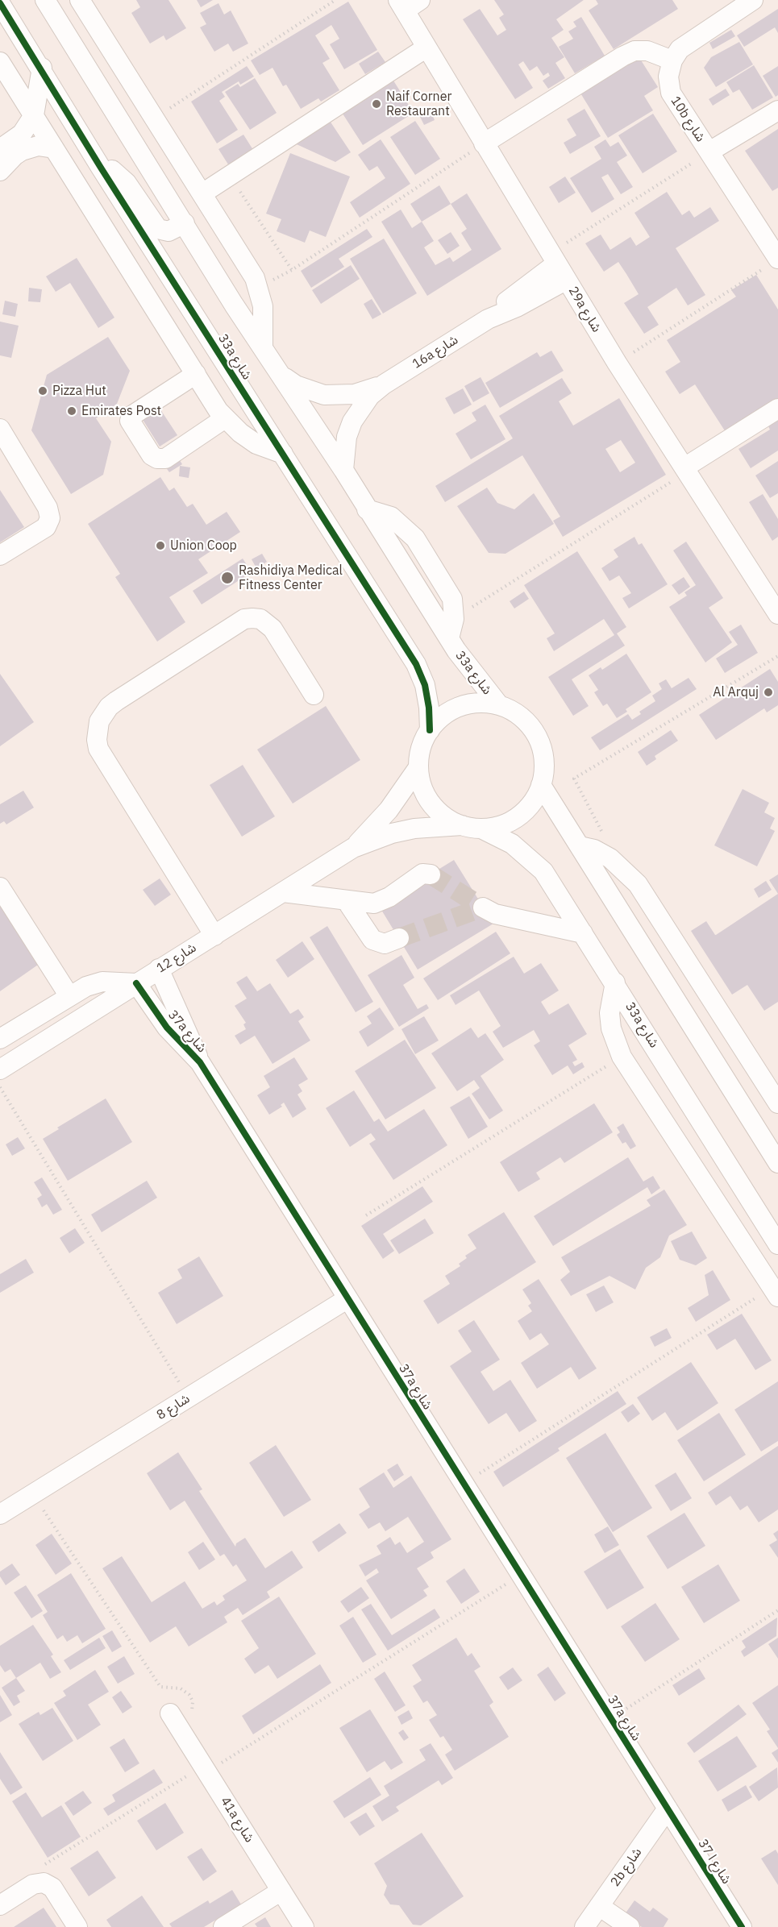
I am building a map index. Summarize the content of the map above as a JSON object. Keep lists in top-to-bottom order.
{
  "streets": {
    "street": [
      "10b شارع",
      "29a شارع",
      "16a شارع",
      "33a شارع",
      "شارع 12",
      "37a شارع",
      "شارع 8",
      "41a شارع",
      "شارع ا 37",
      "2b شارع"
    ]
  },
  "crossings": [
    ["29a شارع", "16a شارع"],
    ["16a شارع", "33a شارع"],
    ["33a شارع", "شارع 12"],
    ["شارع 12", "37a شارع"],
    ["37a شارع", "شارع 8"],
    ["37a شارع", "شارع ا 37"],
    ["37a شارع", "2b شارع"],
    ["شارع ا 37", "2b شارع"]
  ],
  "places": [
    "Naif Corner Restaurant",
    "Pizza Hut",
    "Emirates Post",
    "Union Coop",
    "Rashidiya Medical Fitness Center",
    "Al Arquj"
  ]
}
